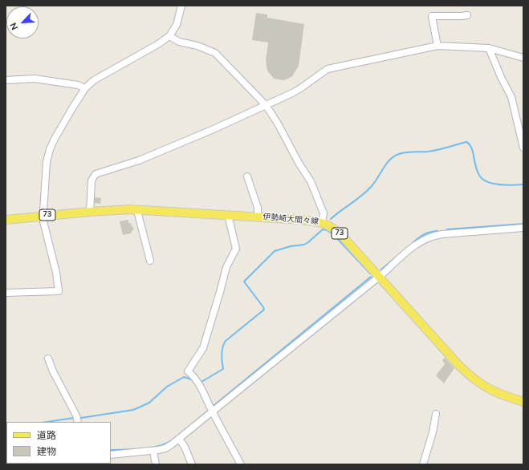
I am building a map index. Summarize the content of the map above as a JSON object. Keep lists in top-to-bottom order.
{
  "streets": {
    "main road": ["73", "伊勢崎大間々線"]
  },
  "legend": ["道路", "建物"],
  "north": "bottom left"
}
